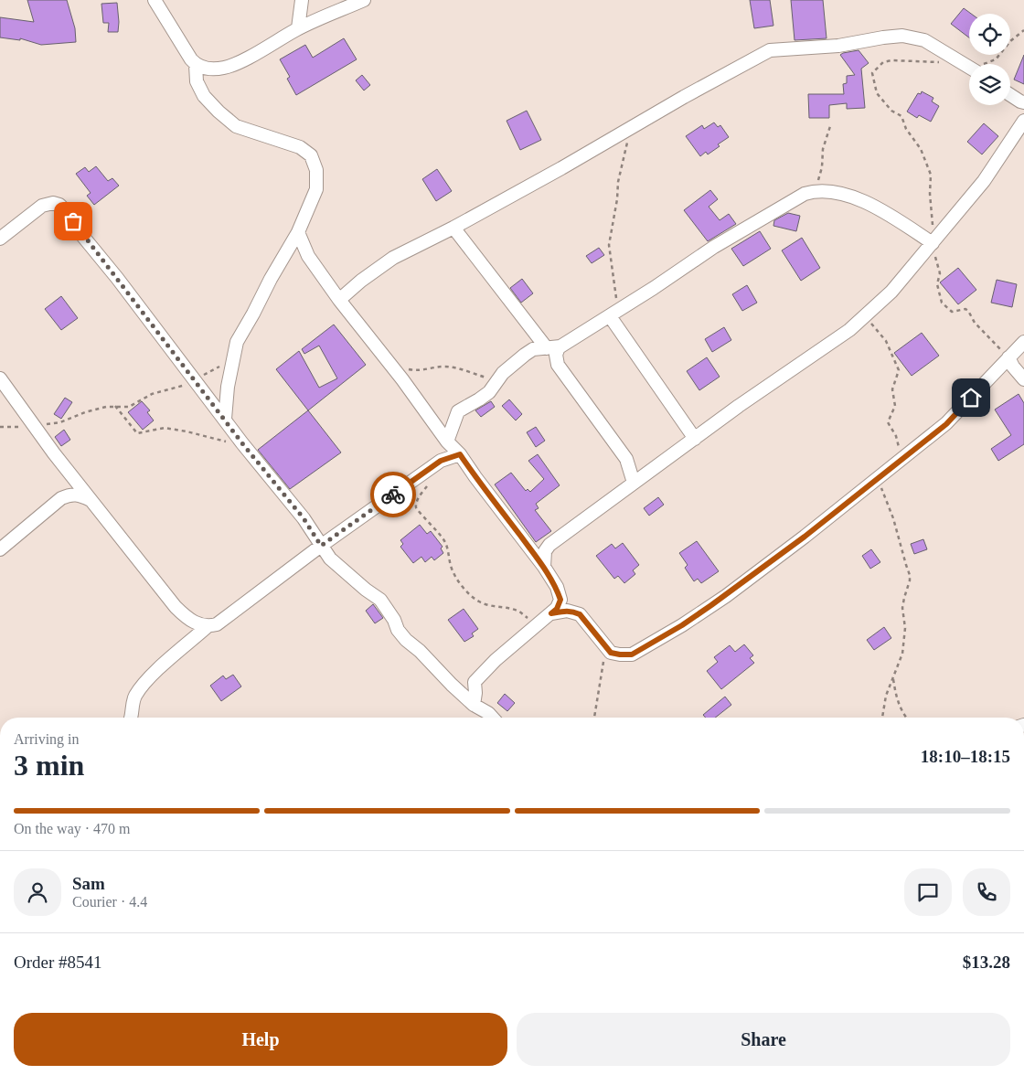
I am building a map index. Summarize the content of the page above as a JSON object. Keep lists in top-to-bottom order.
{
  "page": {
    "heading": ["3 min", "Arriving in", "18:10–18:15"],
    "panel": [
      "Sam",
      "Courier · 4.4",
      "Order #8541",
      "$13.28"
    ],
    "bar": "On the way · 470 m",
    "buttons": ["Help", "Share"]
  }
}
